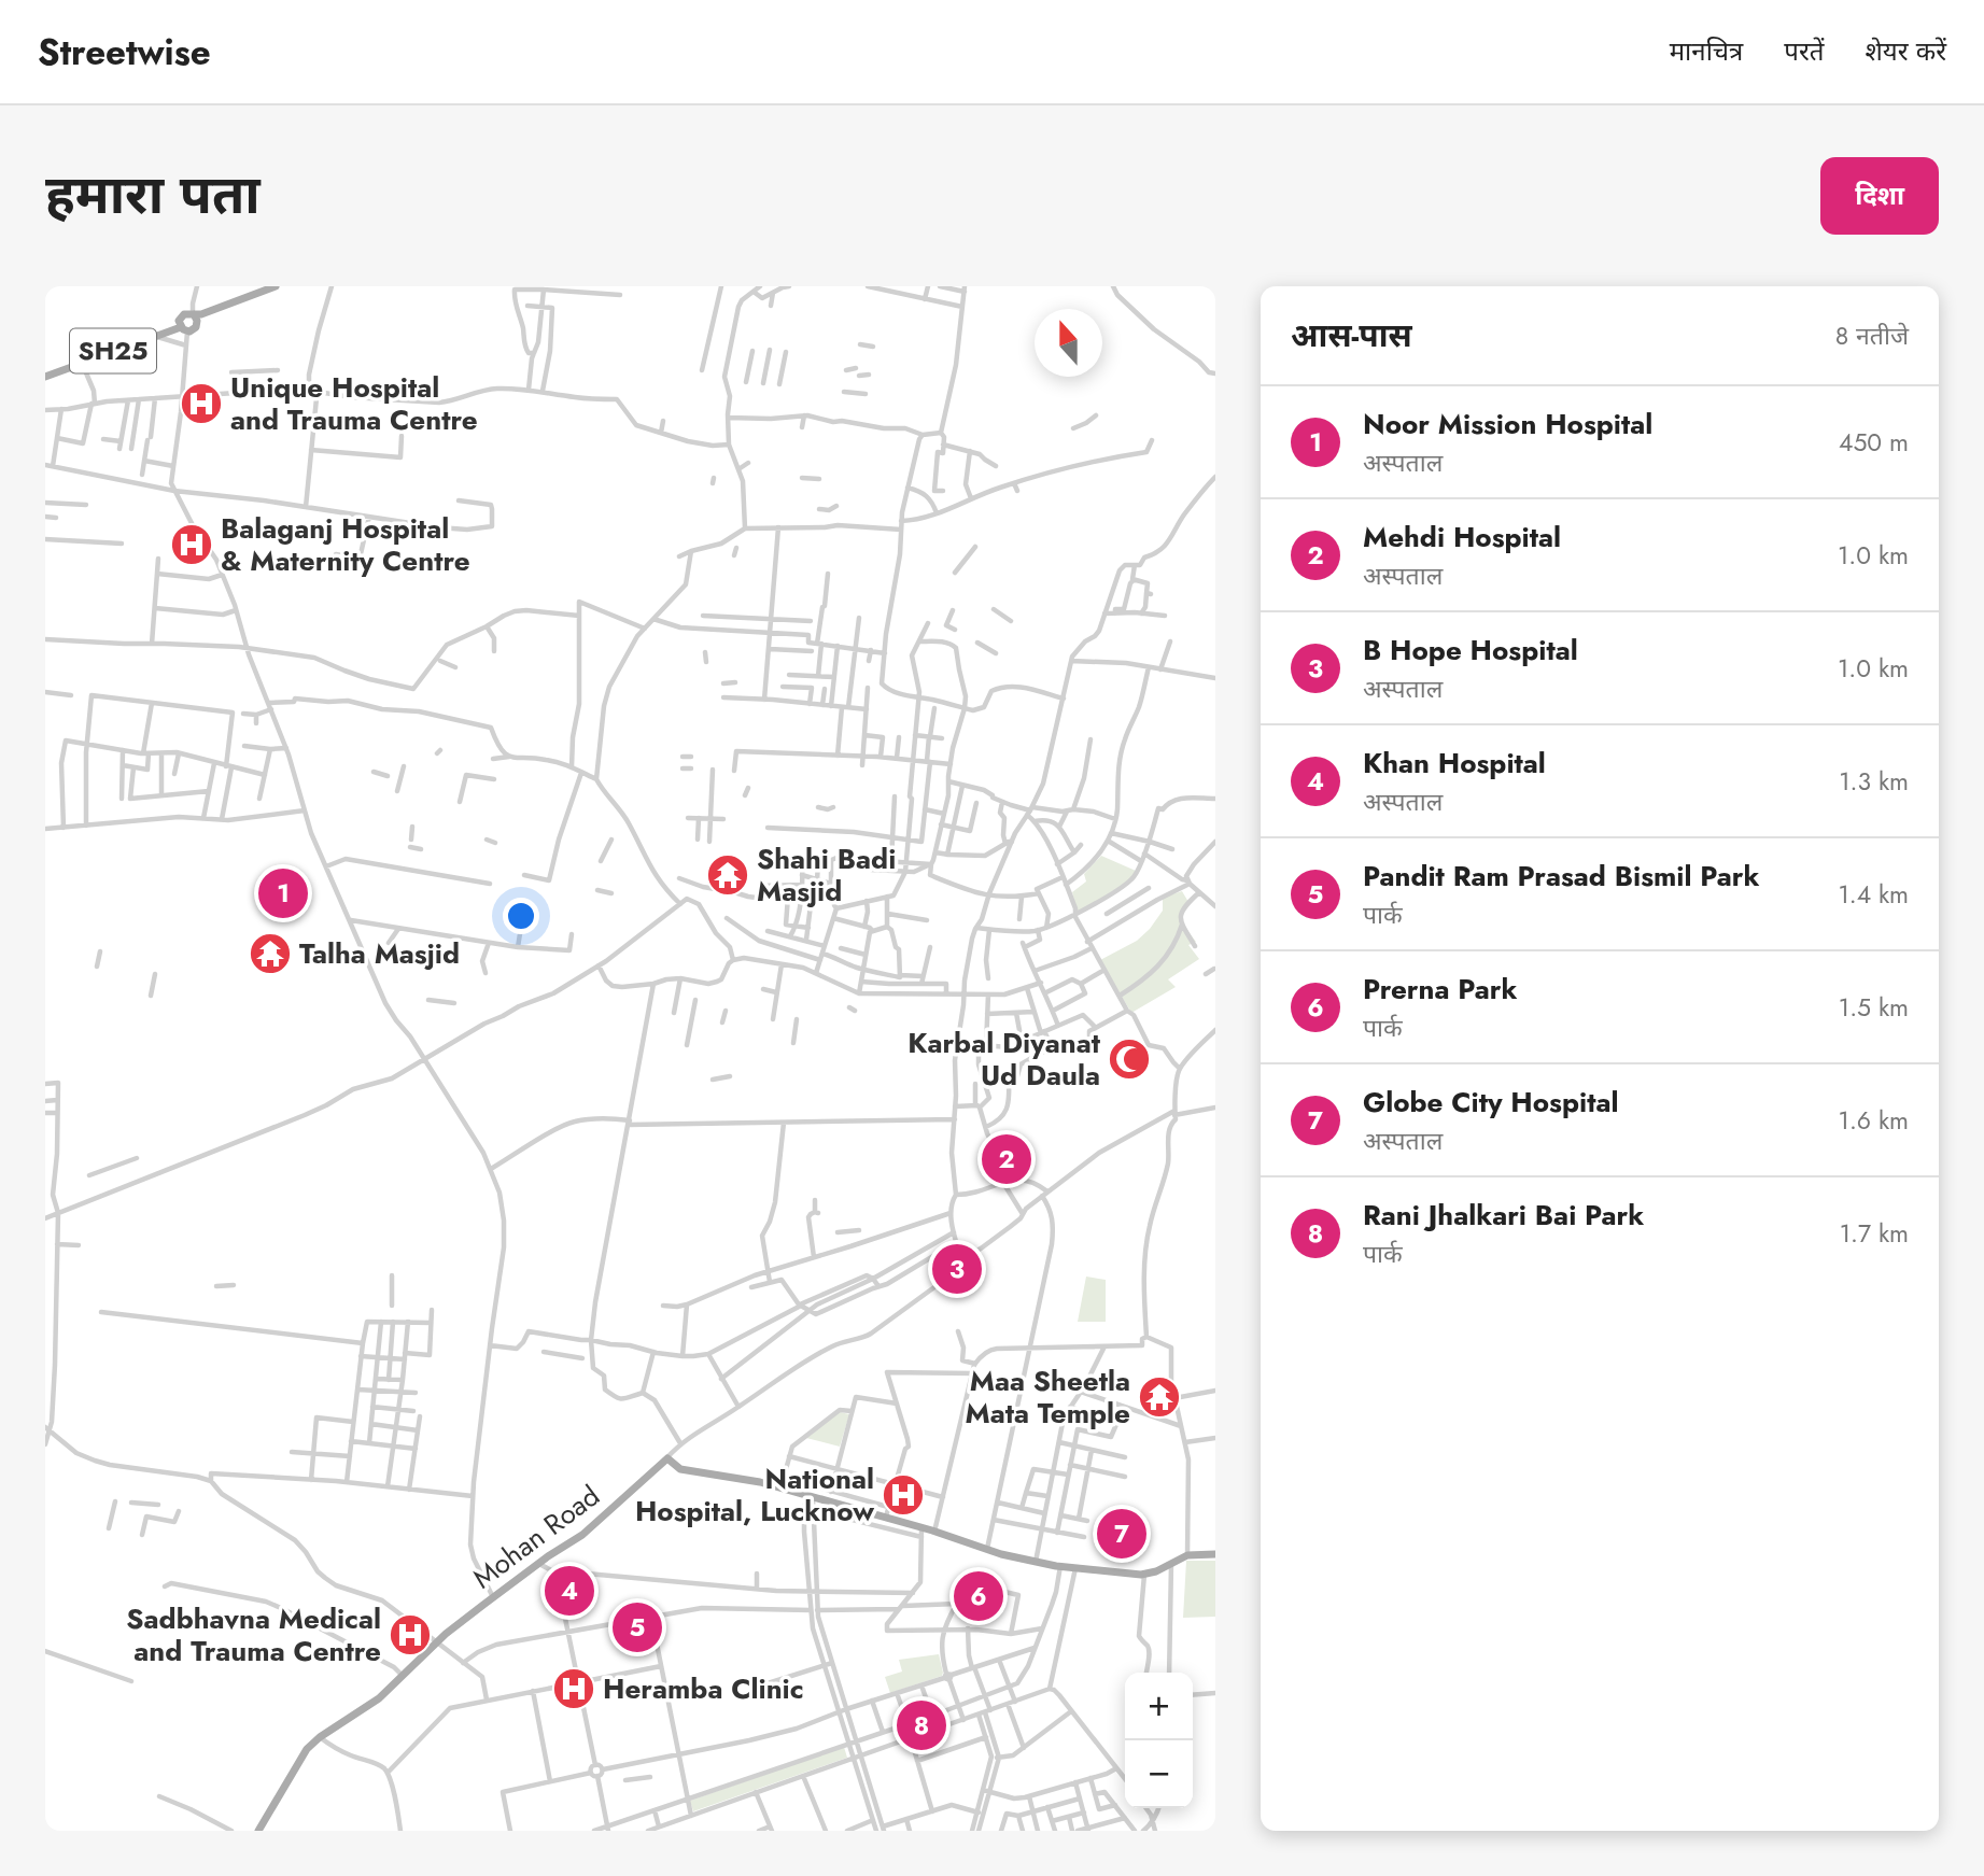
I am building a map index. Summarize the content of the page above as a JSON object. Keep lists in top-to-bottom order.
{
  "streets": {
    "main road": ["SH25", "Mohan Road"]
  },
  "places": {
    "hospital": [
      "Unique Hospital and Trauma Centre",
      "Balaganj Hospital & Maternity Centre",
      "National Hospital, Lucknow",
      "Sadbhavna Medical and Trauma Centre",
      "Heramba Clinic"
    ],
    "temple": ["Shahi Badi Masjid", "Talha Masjid", "Maa Sheetla Mata Temple"],
    "mosque": ["Karbal Diyanat Ud Daula"]
  },
  "north": "top",
  "page": {
    "header": "Streetwise",
    "nav": ["मानचित्र", "परतें", "शेयर करें"],
    "title": "हमारा पता",
    "buttons": "दिशा",
    "heading": ["आस-पास", "8 नतीजे"],
    "list": [
      {
        "mark": "1",
        "name": "Noor Mission Hospital",
        "note": "अस्पताल",
        "value": "450 m"
      },
      {
        "mark": "2",
        "name": "Mehdi Hospital",
        "note": "अस्पताल",
        "value": "1.0 km"
      },
      {
        "mark": "3",
        "name": "B Hope Hospital",
        "note": "अस्पताल",
        "value": "1.0 km"
      },
      {
        "mark": "4",
        "name": "Khan Hospital",
        "note": "अस्पताल",
        "value": "1.3 km"
      },
      {
        "mark": "5",
        "name": "Pandit Ram Prasad Bismil Park",
        "note": "पार्क",
        "value": "1.4 km"
      },
      {
        "mark": "6",
        "name": "Prerna Park",
        "note": "पार्क",
        "value": "1.5 km"
      },
      {
        "mark": "7",
        "name": "Globe City Hospital",
        "note": "अस्पताल",
        "value": "1.6 km"
      },
      {
        "mark": "8",
        "name": "Rani Jhalkari Bai Park",
        "note": "पार्क",
        "value": "1.7 km"
      }
    ],
    "pins": [
      "1",
      "2",
      "3",
      "7",
      "4",
      "6",
      "5",
      "8"
    ],
    "map_buttons": ["+", "−"]
  }
}
